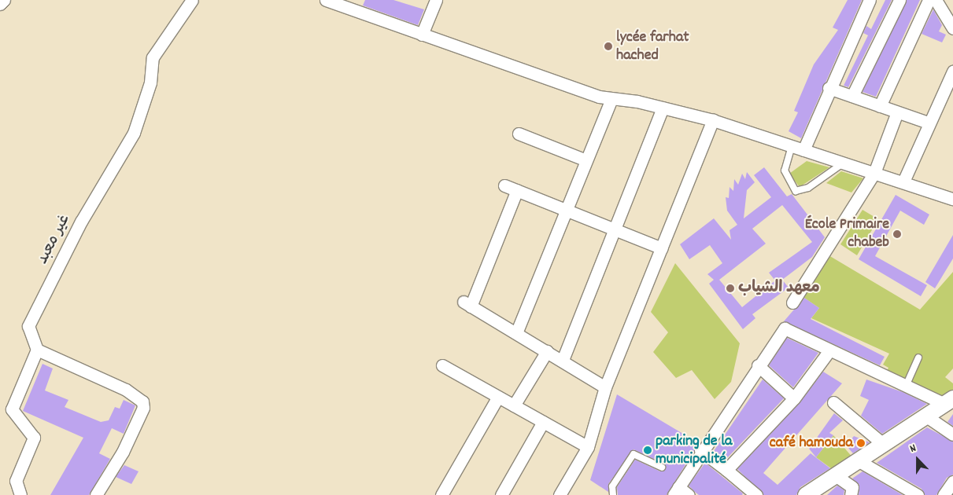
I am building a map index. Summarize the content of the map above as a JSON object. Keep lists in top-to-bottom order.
{
  "streets": {
    "street": ["غير معبد"]
  },
  "places": [
    "lycée farhat hached",
    "École Primaire chabeb",
    "معهد الشياب",
    "café hamouda",
    "parking de la municipalité"
  ],
  "north": "top"
}
